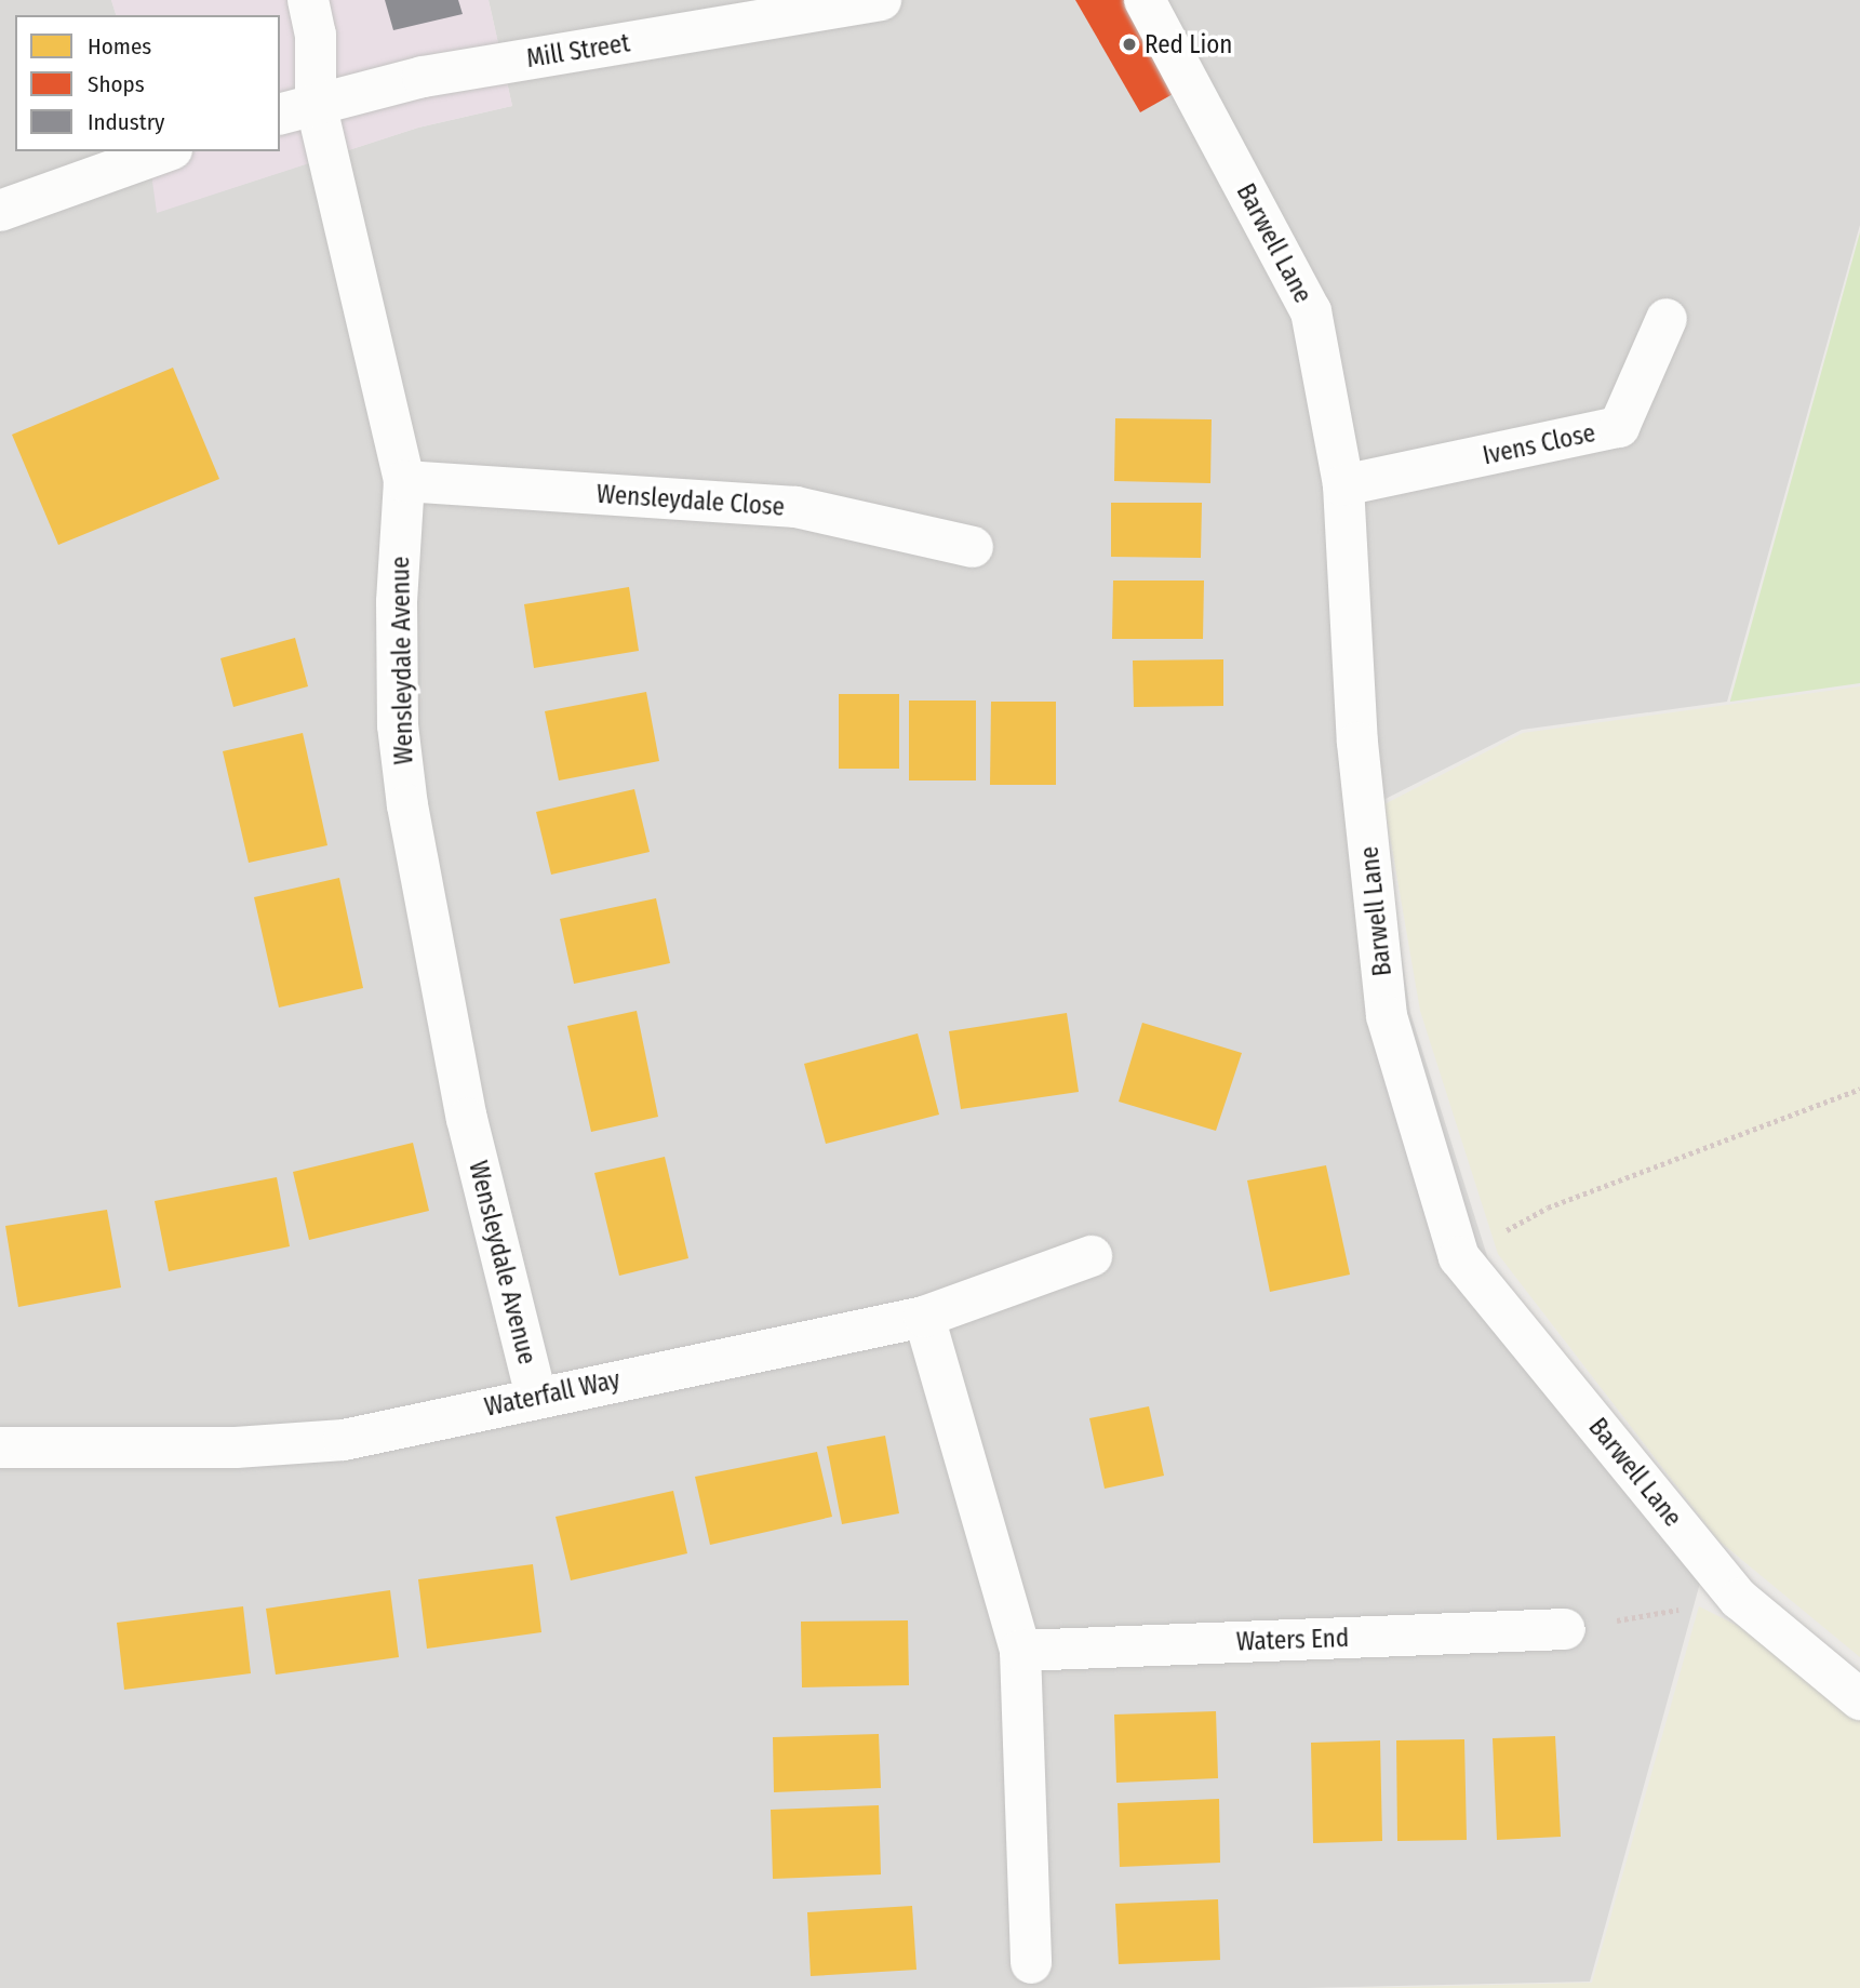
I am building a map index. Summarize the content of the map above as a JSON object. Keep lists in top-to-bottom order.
{
  "streets": {
    "street": [
      "Mill Street",
      "Barwell Lane",
      "Ivens Close",
      "Wensleydale Close",
      "Wensleydale Avenue",
      "Waterfall Way",
      "Waters End"
    ]
  },
  "crossings": [
    ["Mill Street", "Wensleydale Avenue"],
    ["Barwell Lane", "Ivens Close"],
    ["Wensleydale Close", "Wensleydale Avenue"],
    ["Wensleydale Avenue", "Waterfall Way"]
  ],
  "places": ["Red Lion"],
  "legend": ["Homes", "Shops", "Industry"]
}
